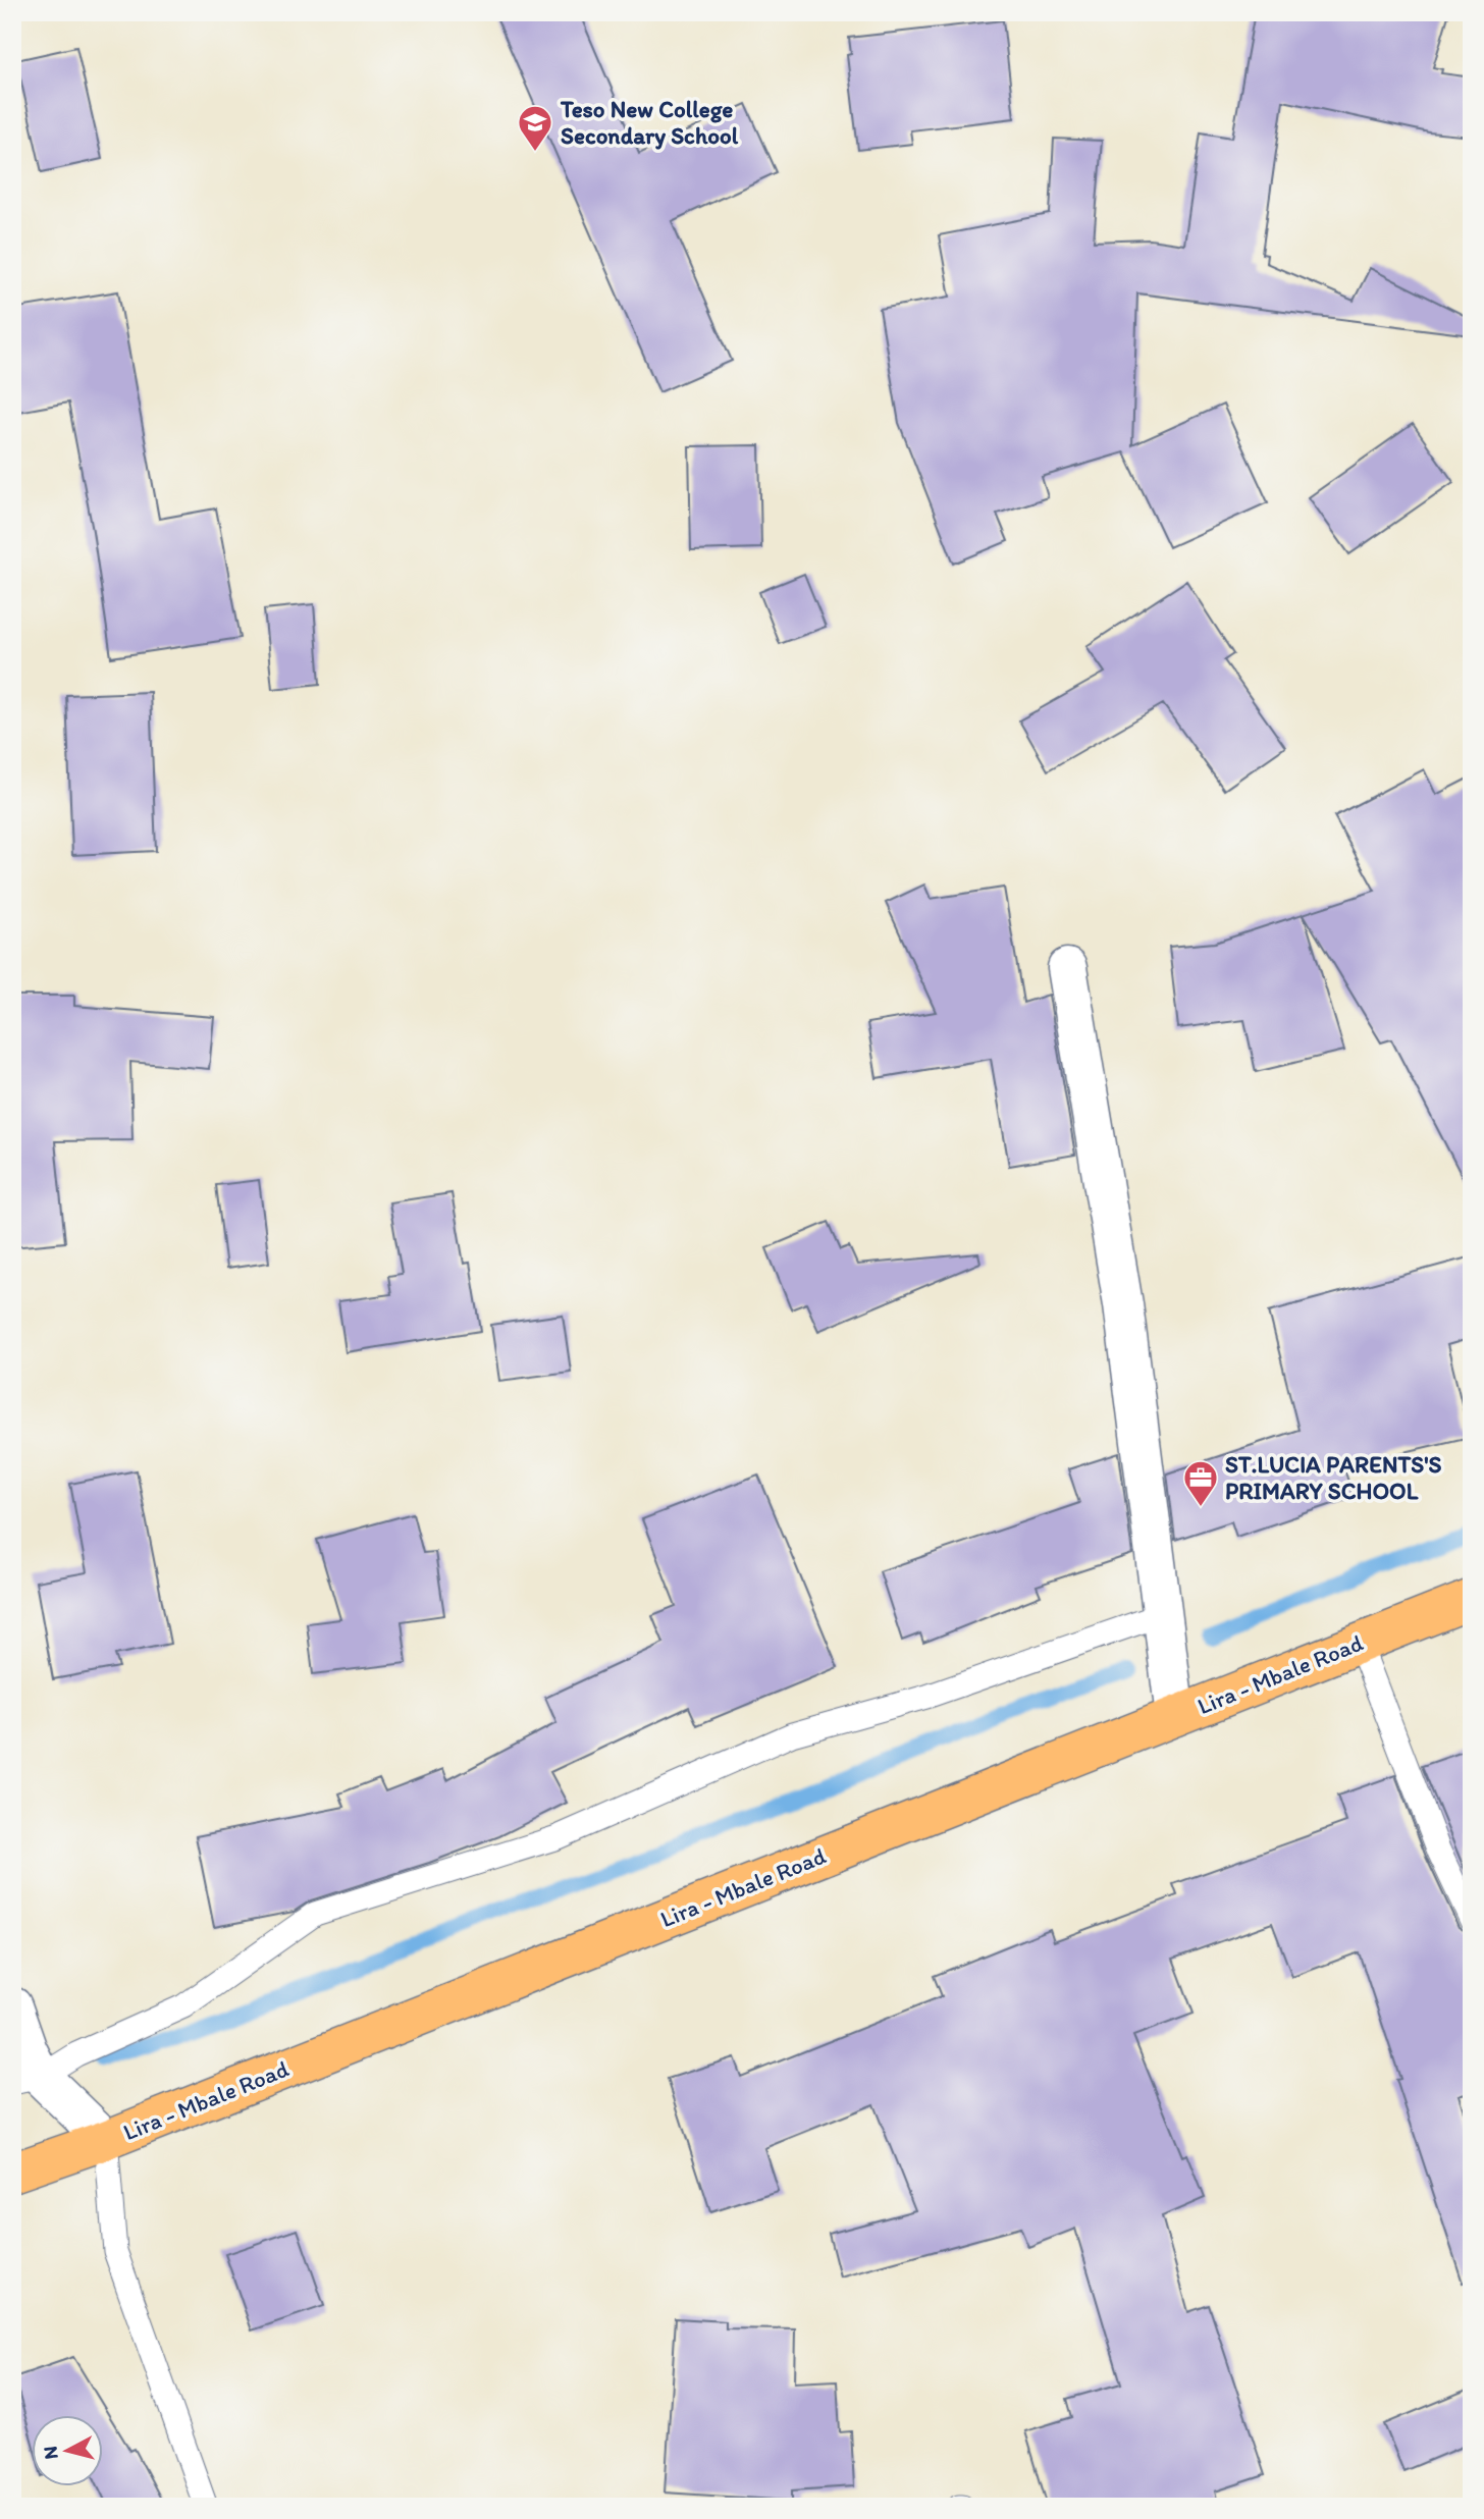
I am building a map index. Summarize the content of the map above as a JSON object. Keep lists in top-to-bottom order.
{
  "streets": {
    "main road": ["Lira - Mbale Road"]
  },
  "places": {
    "school or university": ["Teso New College Secondary School"],
    "office": ["ST.LUCIA PARENTS'S PRIMARY SCHOOL"]
  },
  "north": "left"
}
